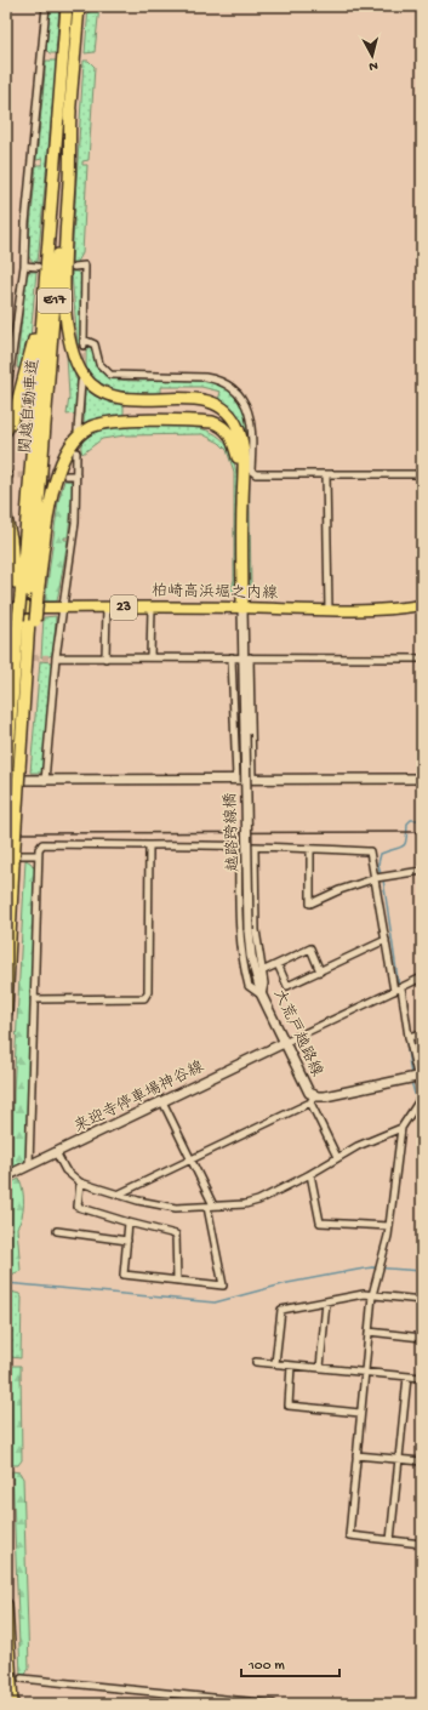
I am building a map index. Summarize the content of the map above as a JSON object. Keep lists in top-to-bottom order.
{
  "streets": {
    "highway": ["E17", "関越自動車道"],
    "main road": [
      "柏崎高浜堀之内線",
      "23",
      "越路跨線橋",
      "大荒戸越路線",
      "来迎寺停車場神谷線"
    ]
  },
  "crossings": [
    ["越路跨線橋", "大荒戸越路線"],
    ["大荒戸越路線", "来迎寺停車場神谷線"]
  ],
  "scale_bar": "100 m",
  "north": "bottom"
}
